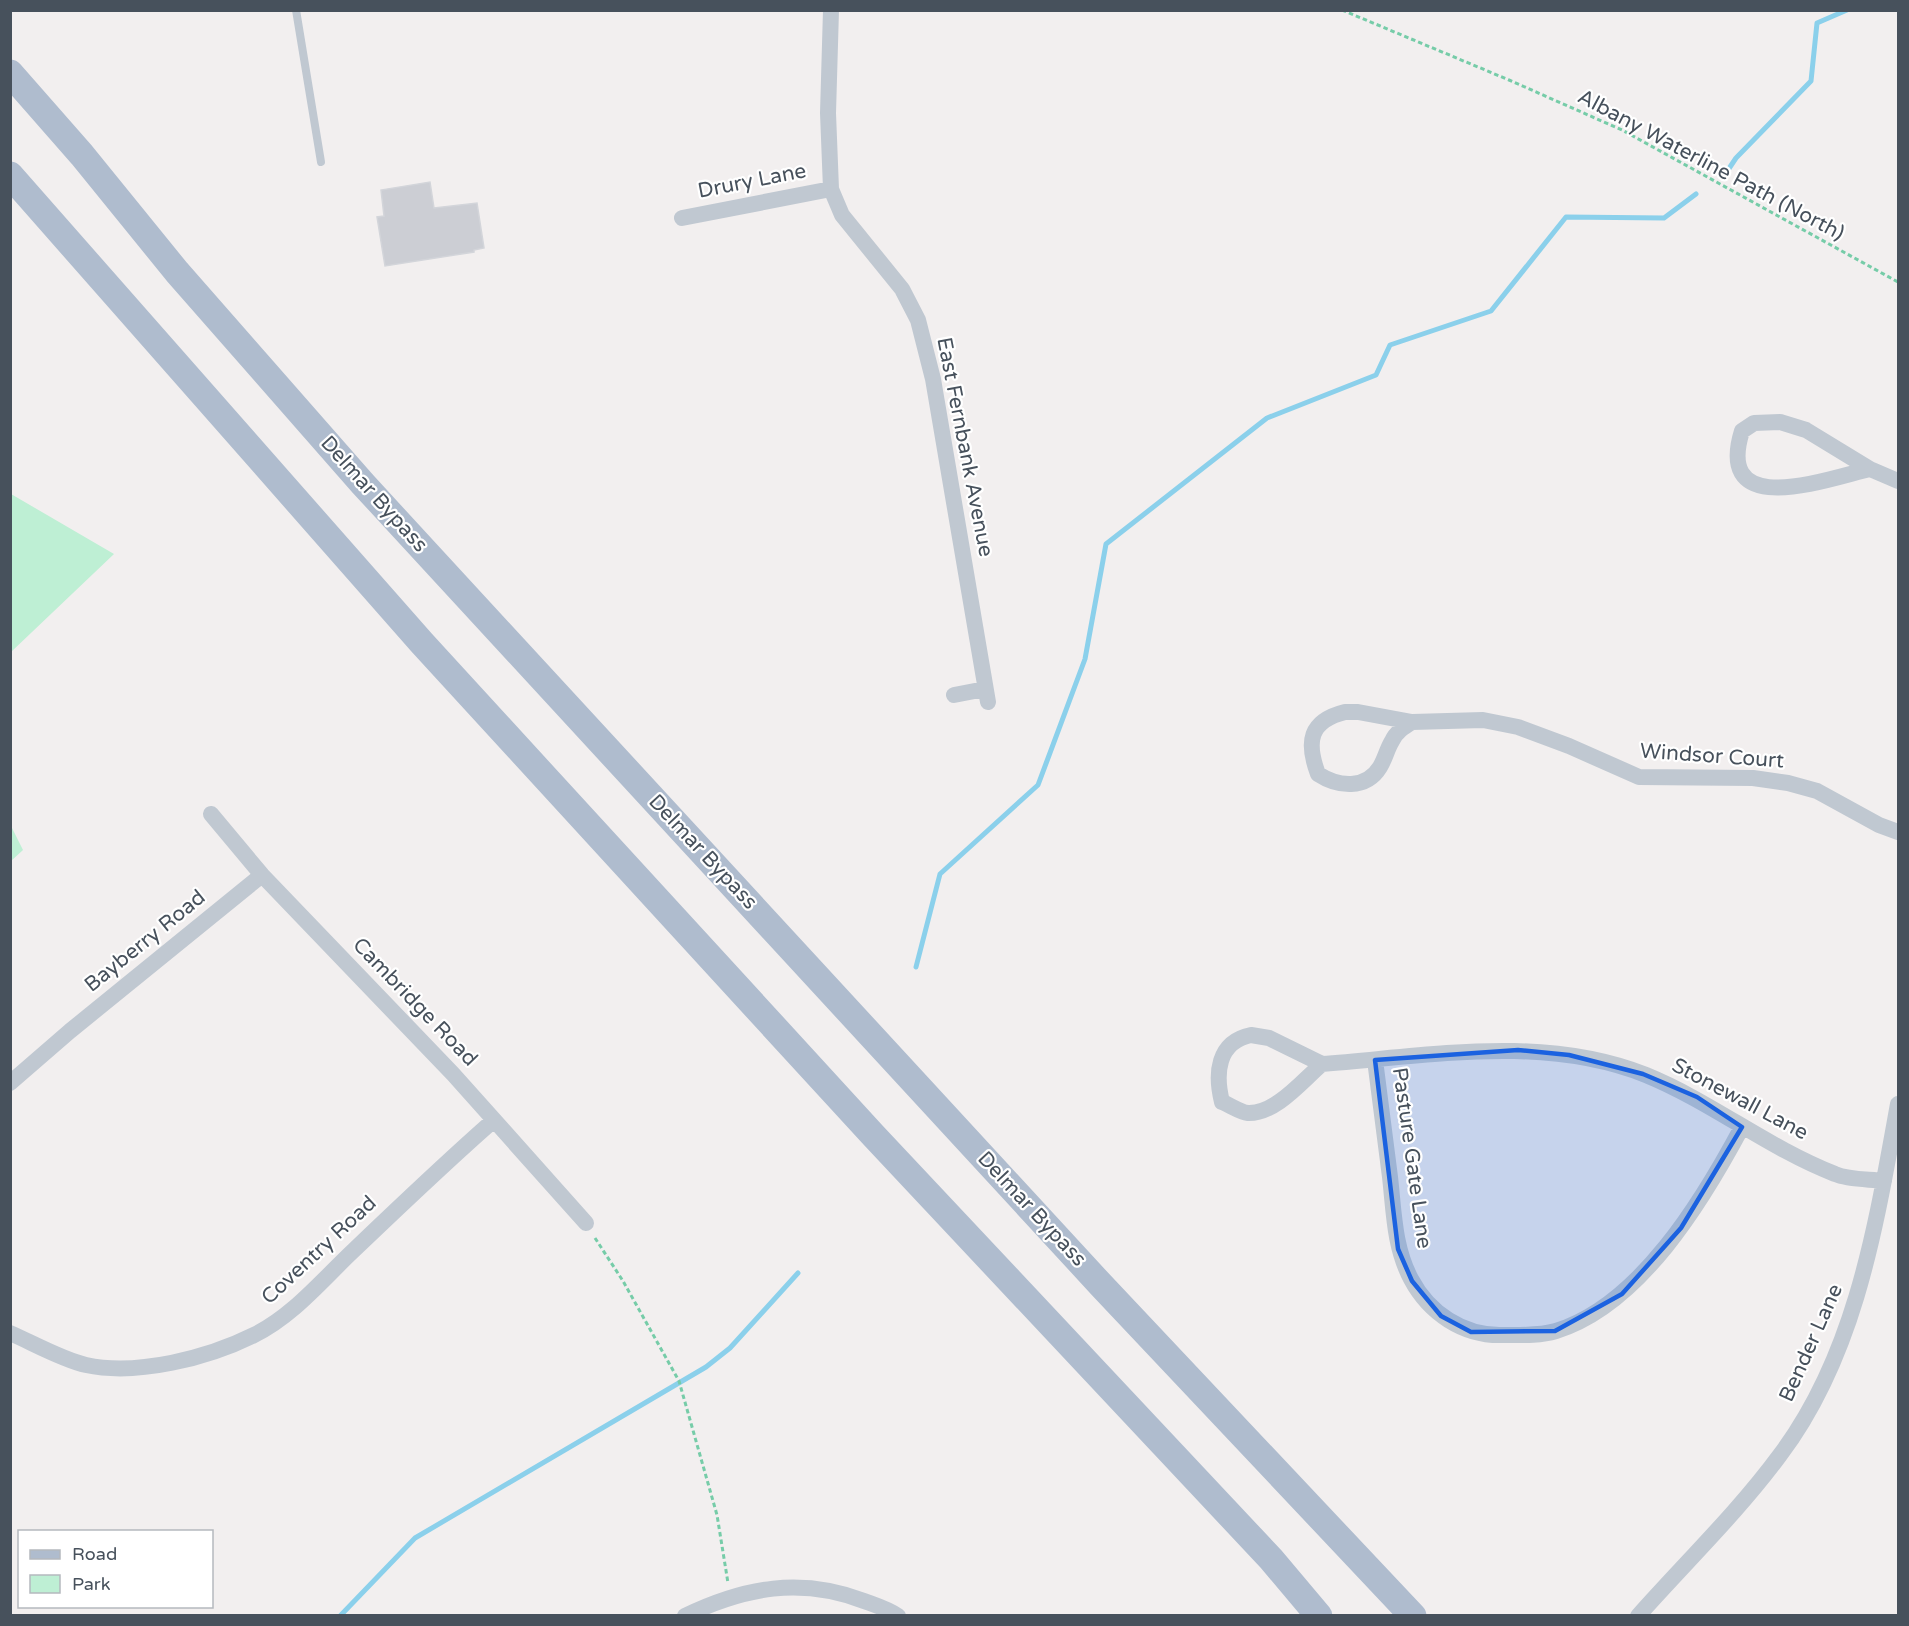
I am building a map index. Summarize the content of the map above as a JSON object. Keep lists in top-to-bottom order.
{
  "streets": {
    "main road": ["Delmar Bypass"],
    "street": [
      "Drury Lane",
      "East Fernbank Avenue",
      "Windsor Court",
      "Bayberry Road",
      "Cambridge Road",
      "Stonewall Lane",
      "Pasture Gate Lane",
      "Coventry Road",
      "Bender Lane"
    ],
    "path": ["Albany Waterline Path (North)"]
  },
  "crossings": [
    ["Drury Lane", "East Fernbank Avenue"],
    ["Bayberry Road", "Cambridge Road"],
    ["Cambridge Road", "Coventry Road"],
    ["Stonewall Lane", "Pasture Gate Lane"],
    ["Stonewall Lane", "Bender Lane"]
  ],
  "legend": ["Road", "Park"]
}
